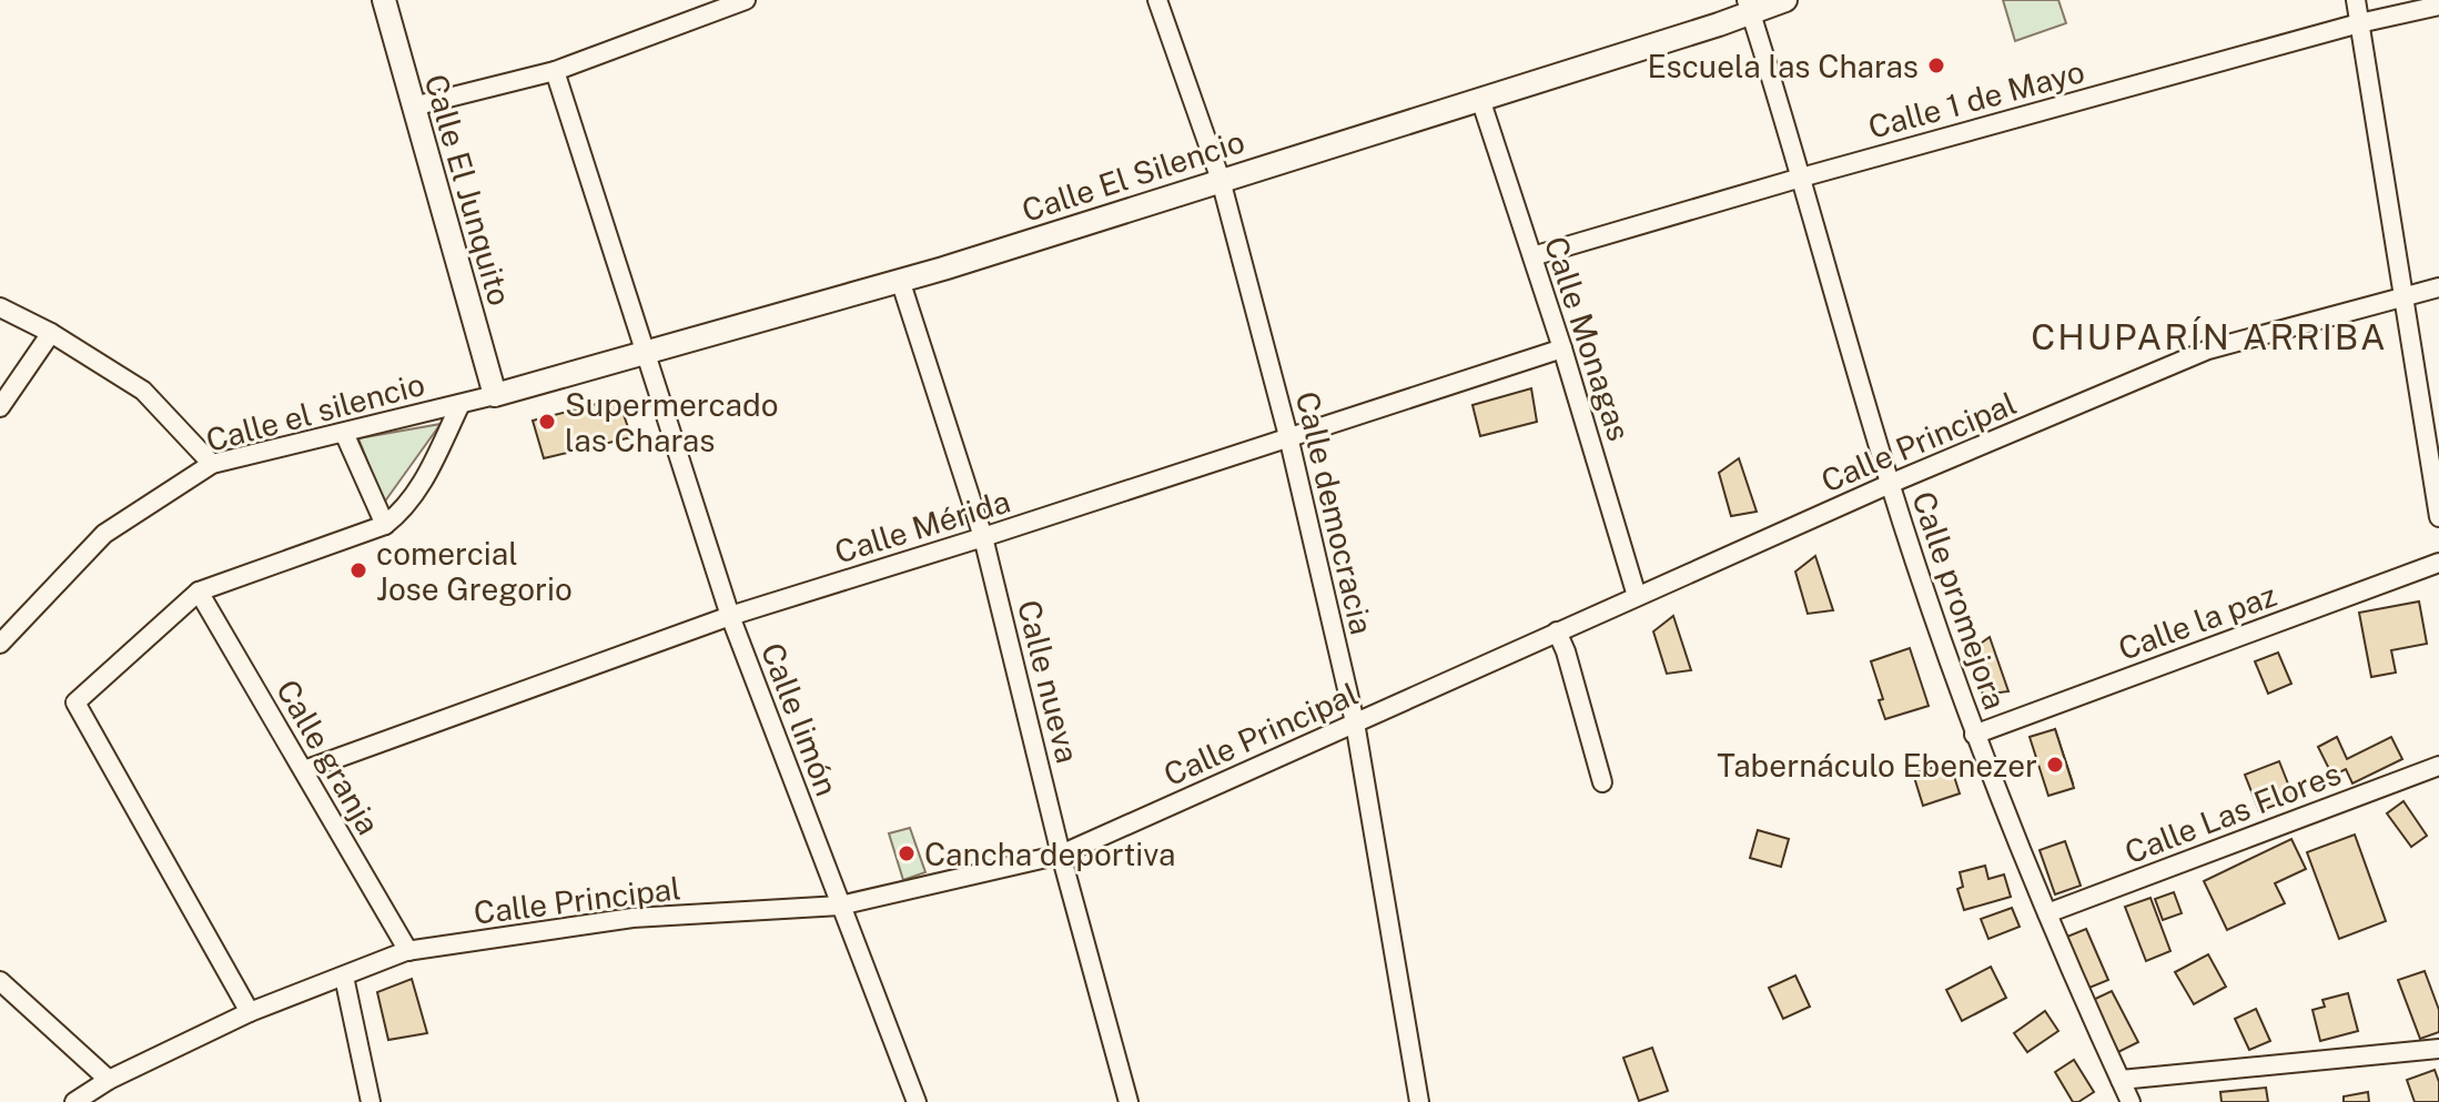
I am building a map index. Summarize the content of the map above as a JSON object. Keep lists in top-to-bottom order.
{
  "streets": {
    "street": [
      "Calle 1 de Mayo",
      "Calle El Silencio",
      "Calle El Junquito",
      "Calle Monagas",
      "Calle el silencio",
      "Calle Principal",
      "Calle democracia",
      "Calle Mérida",
      "Calle promejora",
      "Calle la paz",
      "Calle nueva",
      "Calle limón",
      "Calle granja",
      "Calle Las Flores"
    ]
  },
  "crossings": [
    ["Calle 1 de Mayo", "Calle Monagas"],
    ["Calle 1 de Mayo", "Calle promejora"],
    ["Calle El Silencio", "Calle El Junquito"],
    ["Calle El Silencio", "Calle Monagas"],
    ["Calle El Silencio", "Calle el silencio"],
    ["Calle El Silencio", "Calle democracia"],
    ["Calle El Silencio", "Calle promejora"],
    ["Calle El Silencio", "Calle nueva"],
    ["Calle El Silencio", "Calle limón"],
    ["Calle El Junquito", "Calle el silencio"],
    ["Calle Monagas", "Calle Principal"],
    ["Calle Monagas", "Calle Mérida"],
    ["Calle Principal", "Calle democracia"],
    ["Calle Principal", "Calle promejora"],
    ["Calle Principal", "Calle nueva"],
    ["Calle Principal", "Calle limón"],
    ["Calle Principal", "Calle granja"],
    ["Calle democracia", "Calle Mérida"],
    ["Calle Mérida", "Calle nueva"],
    ["Calle Mérida", "Calle limón"],
    ["Calle Mérida", "Calle granja"],
    ["Calle promejora", "Calle la paz"],
    ["Calle promejora", "Calle Las Flores"]
  ],
  "districts": ["CHUPARÍN ARRIBA"],
  "places": [
    "Escuela las Charas",
    "Supermercado las Charas",
    "comercial Jose Gregorio",
    "Tabernáculo Ebenezer",
    "Cancha deportiva"
  ]
}
